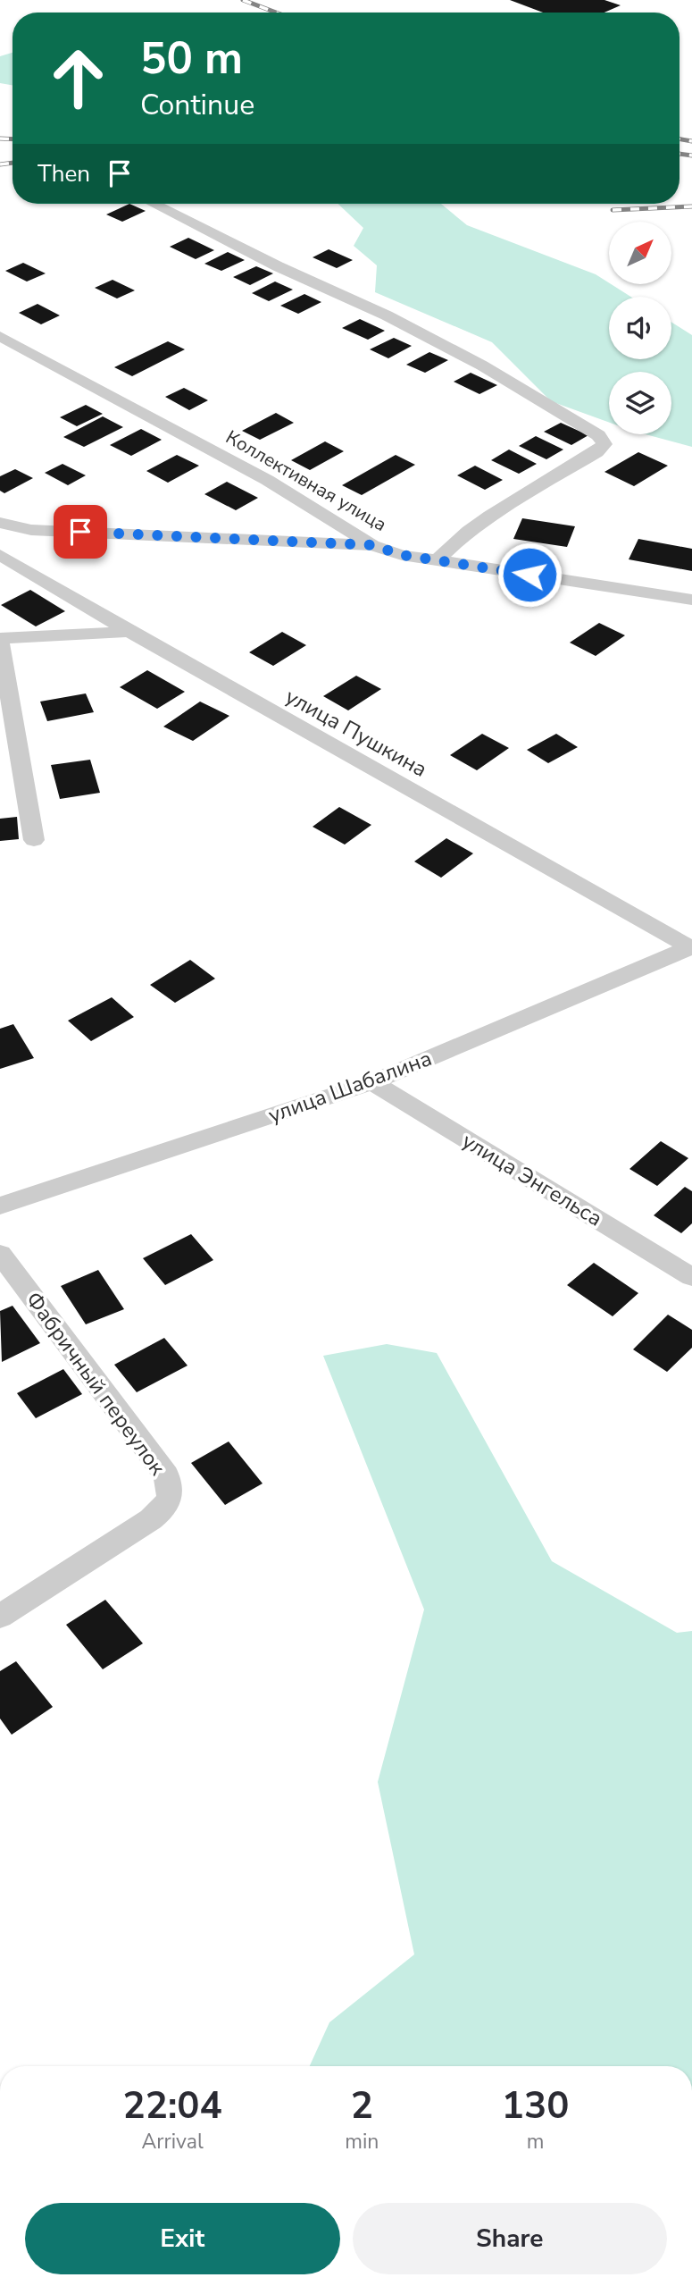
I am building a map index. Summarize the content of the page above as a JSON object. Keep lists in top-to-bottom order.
{
  "streets": {
    "street": [
      "Коллективная улица",
      "улица Пушкина",
      "улица Шабалина",
      "улица Энгельса",
      "Фабричный переулок"
    ]
  },
  "crossings": [
    ["улица Пушкина", "улица Шабалина"],
    ["улица Шабалина", "улица Энгельса"]
  ],
  "north": "top right",
  "page": {
    "turn": ["50 m", "Continue"],
    "then": "Then",
    "eta": [
      "22:04",
      "Arrival",
      "2",
      "min",
      "130",
      "m"
    ],
    "buttons": ["Exit", "Share"]
  }
}
